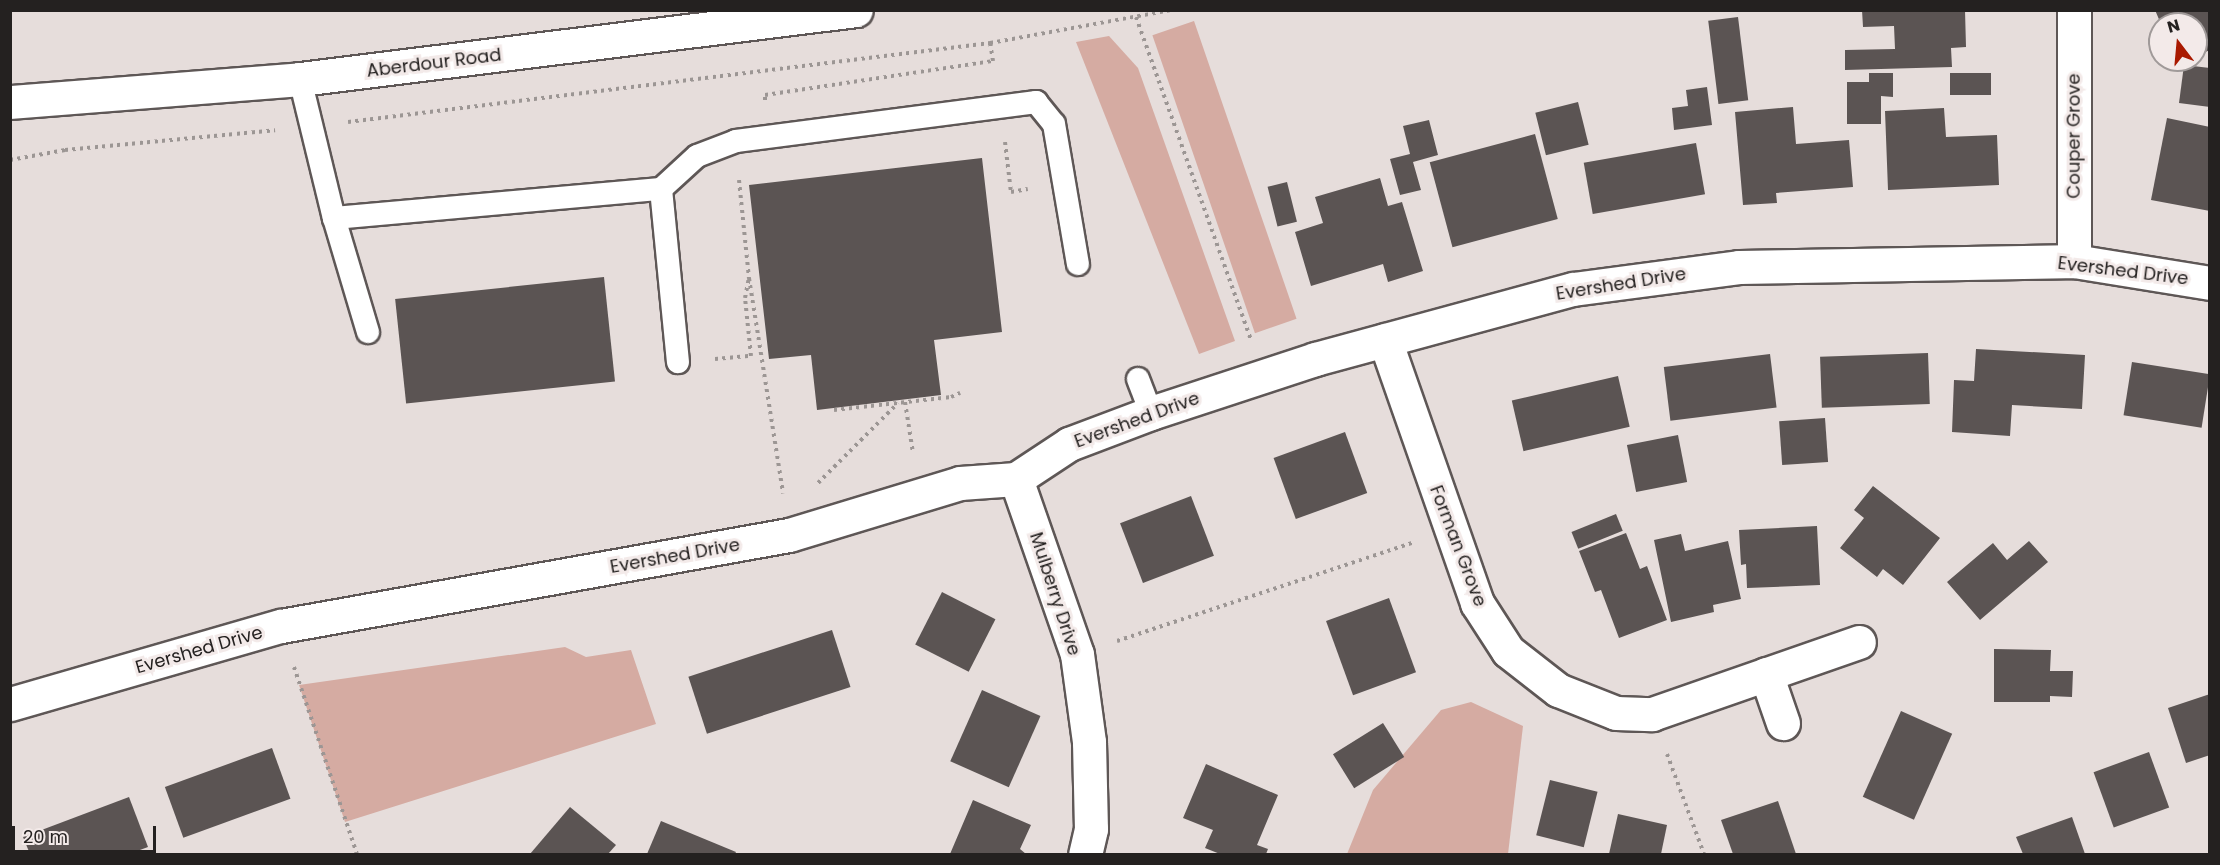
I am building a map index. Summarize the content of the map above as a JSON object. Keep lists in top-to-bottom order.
{
  "streets": {
    "street": [
      "Aberdour Road",
      "Couper Grove",
      "Evershed Drive",
      "Forman Grove",
      "Mulberry Drive"
    ]
  },
  "crossings": [
    ["Couper Grove", "Evershed Drive"],
    ["Evershed Drive", "Forman Grove"],
    ["Evershed Drive", "Mulberry Drive"]
  ],
  "scale_bar": "20 m",
  "north": "top"
}
